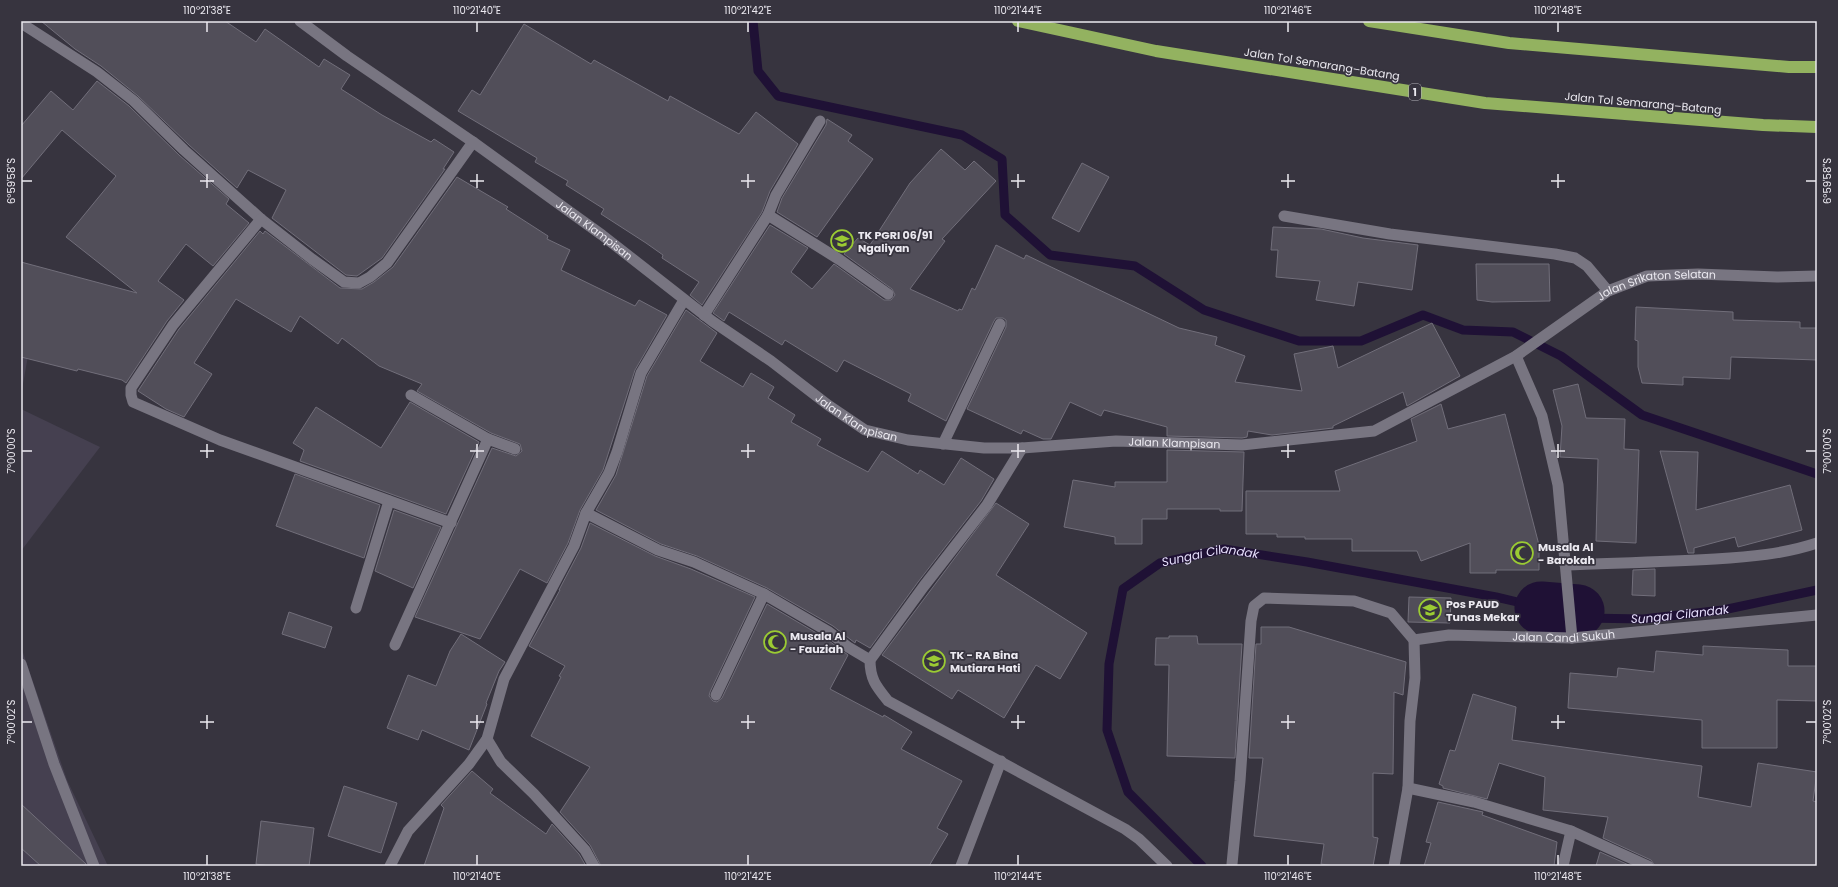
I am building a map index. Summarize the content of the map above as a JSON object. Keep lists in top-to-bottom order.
{
  "streets": {
    "highway": ["Jalan Tol Semarang–Batang", "1"],
    "street": ["Jalan Klampisan", "Jalan Srikaton Selatan", "Jalan Candi Sukuh"]
  },
  "crossings": [
    ["Jalan Klampisan", "Jalan Srikaton Selatan"]
  ],
  "water": ["Sungai Cilandak"],
  "places": {
    "school or university": ["TK PGRI 06/91 Ngaliyan", "Pos PAUD Tunas Mekar", "TK - RA Bina Mutiara Hati"],
    "mosque": ["Musala Al - Barokah", "Musala Al - Fauziah"]
  },
  "coordinates": [
    "110°21'38\"E",
    "110°21'40\"E",
    "110°21'42\"E",
    "110°21'44\"E",
    "110°21'46\"E",
    "110°21'48\"E",
    "6°59'58\"S",
    "7°00'00\"S",
    "7°00'02\"S"
  ]
}
